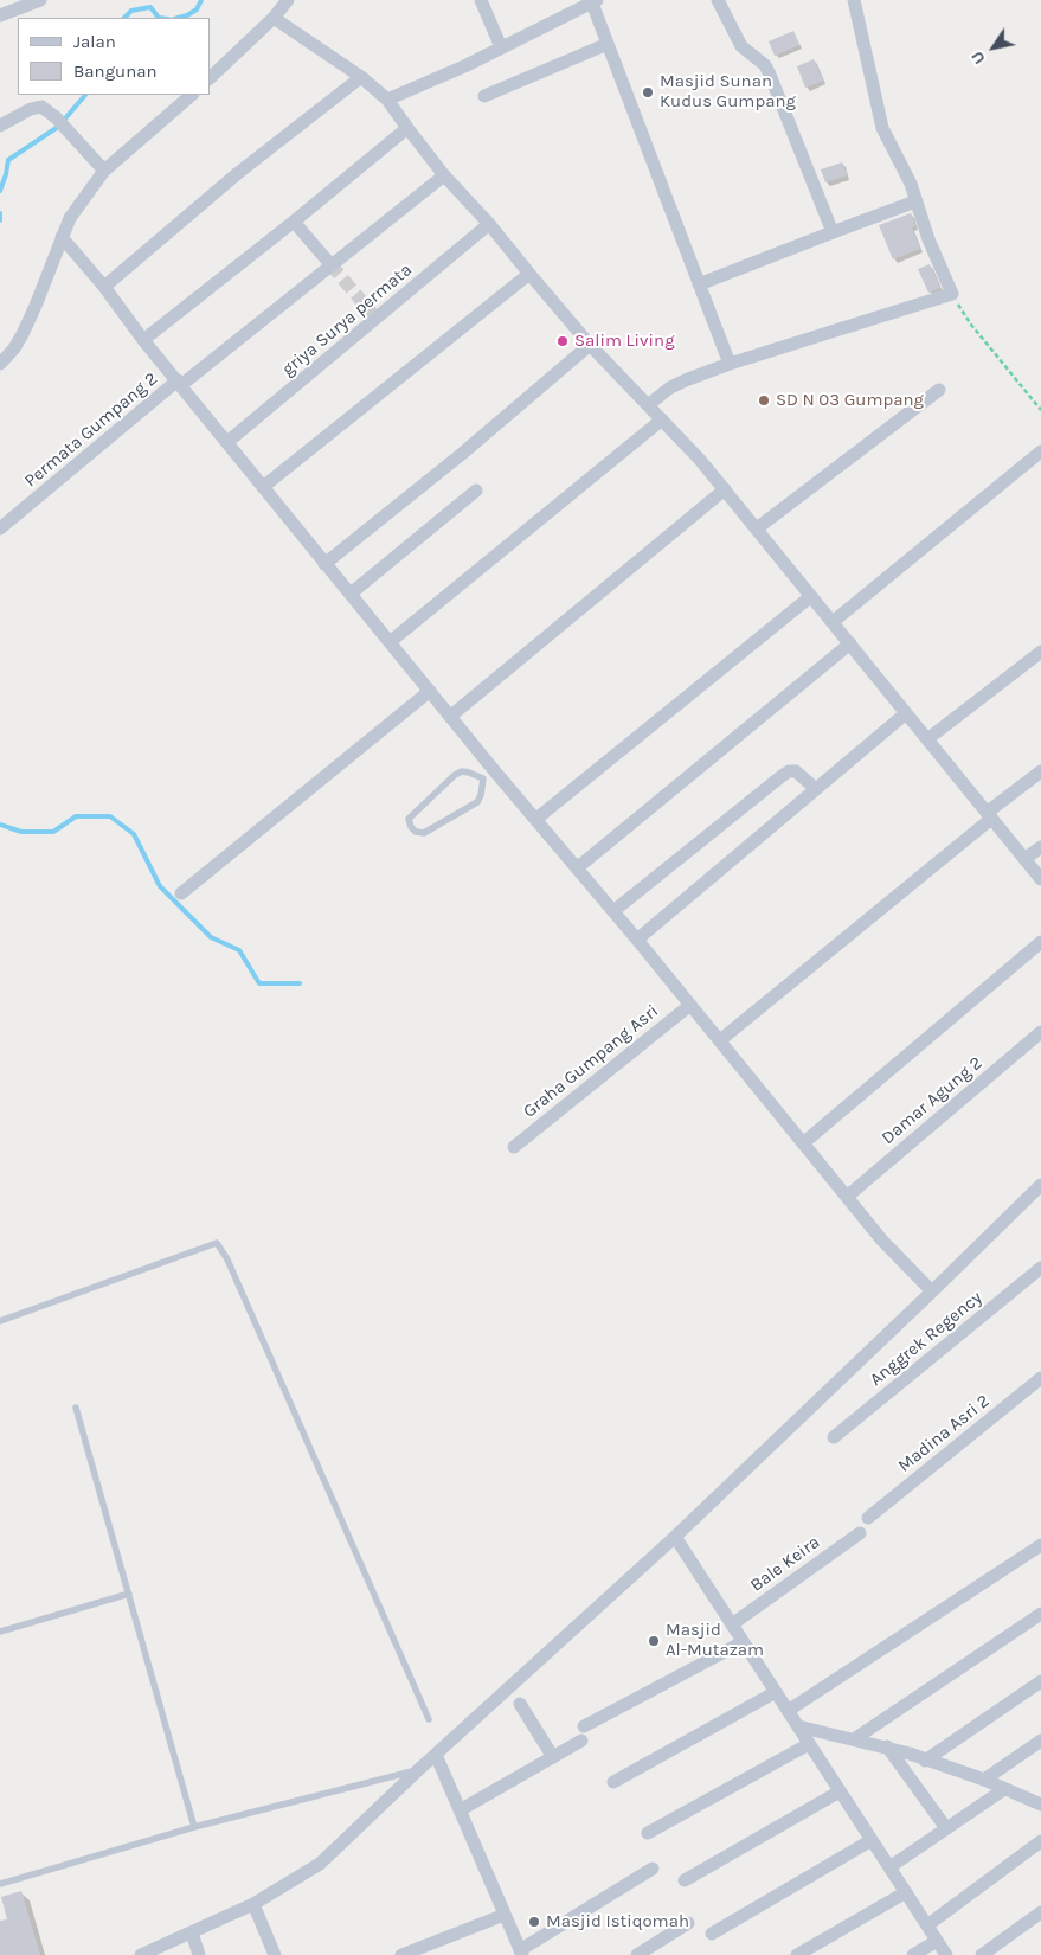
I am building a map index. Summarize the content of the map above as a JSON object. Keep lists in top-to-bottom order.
{
  "streets": {
    "street": [
      "griya Surya permata",
      "Permata Gumpang 2",
      "Graha Gumpang Asri",
      "Damar Agung 2",
      "Anggrek Regency",
      "Madina Asri 2",
      "Bale Keira"
    ]
  },
  "places": [
    "Masjid Sunan Kudus Gumpang",
    "Salim Living",
    "SD N 03 Gumpang",
    "Masjid Al-Mutazam",
    "Masjid Istiqomah"
  ],
  "legend": ["Jalan", "Bangunan"],
  "north": "bottom left"
}
